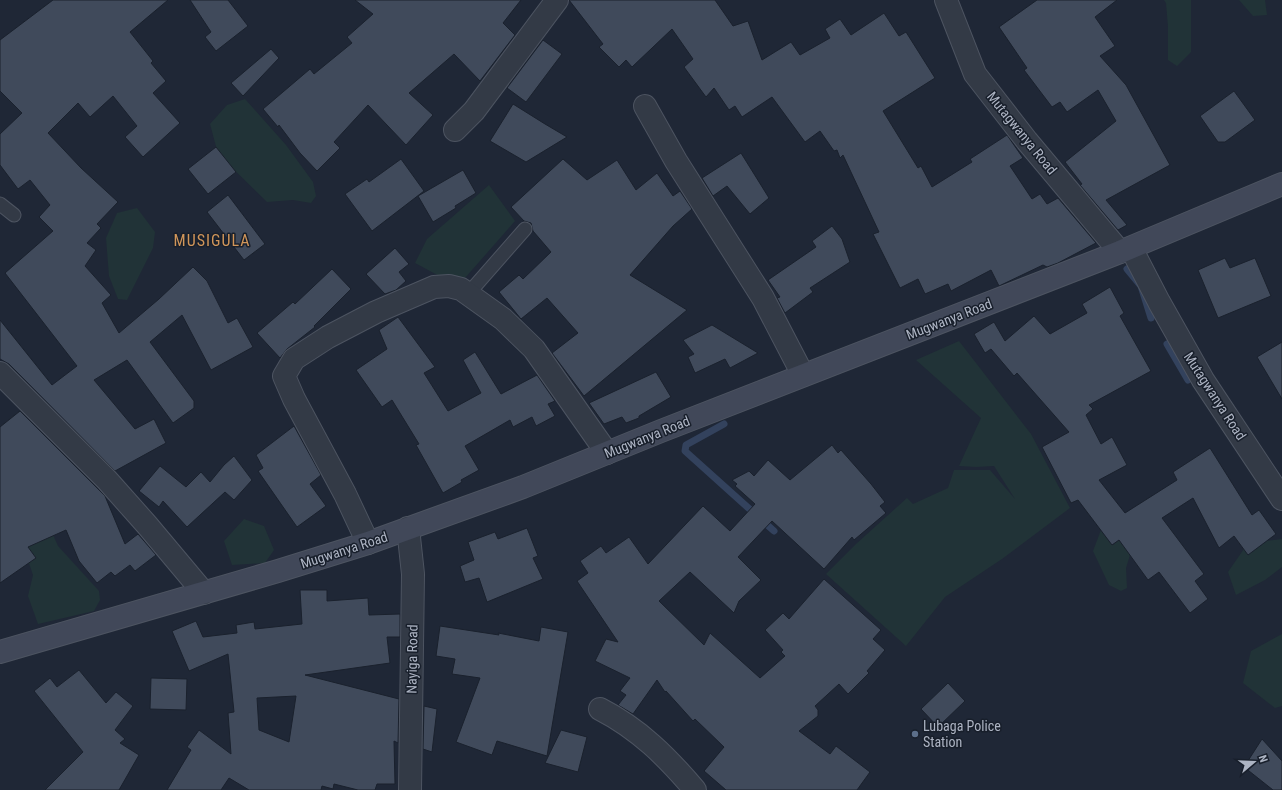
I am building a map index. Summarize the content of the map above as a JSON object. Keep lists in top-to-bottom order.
{
  "streets": {
    "street": ["Mutagwanya Road", "Mugwanya Road", "Nayiga Road"]
  },
  "crossings": [
    ["Mutagwanya Road", "Mugwanya Road"],
    ["Mugwanya Road", "Nayiga Road"]
  ],
  "districts": ["MUSIGULA"],
  "places": ["Lubaga Police Station"],
  "north": "right"
}
